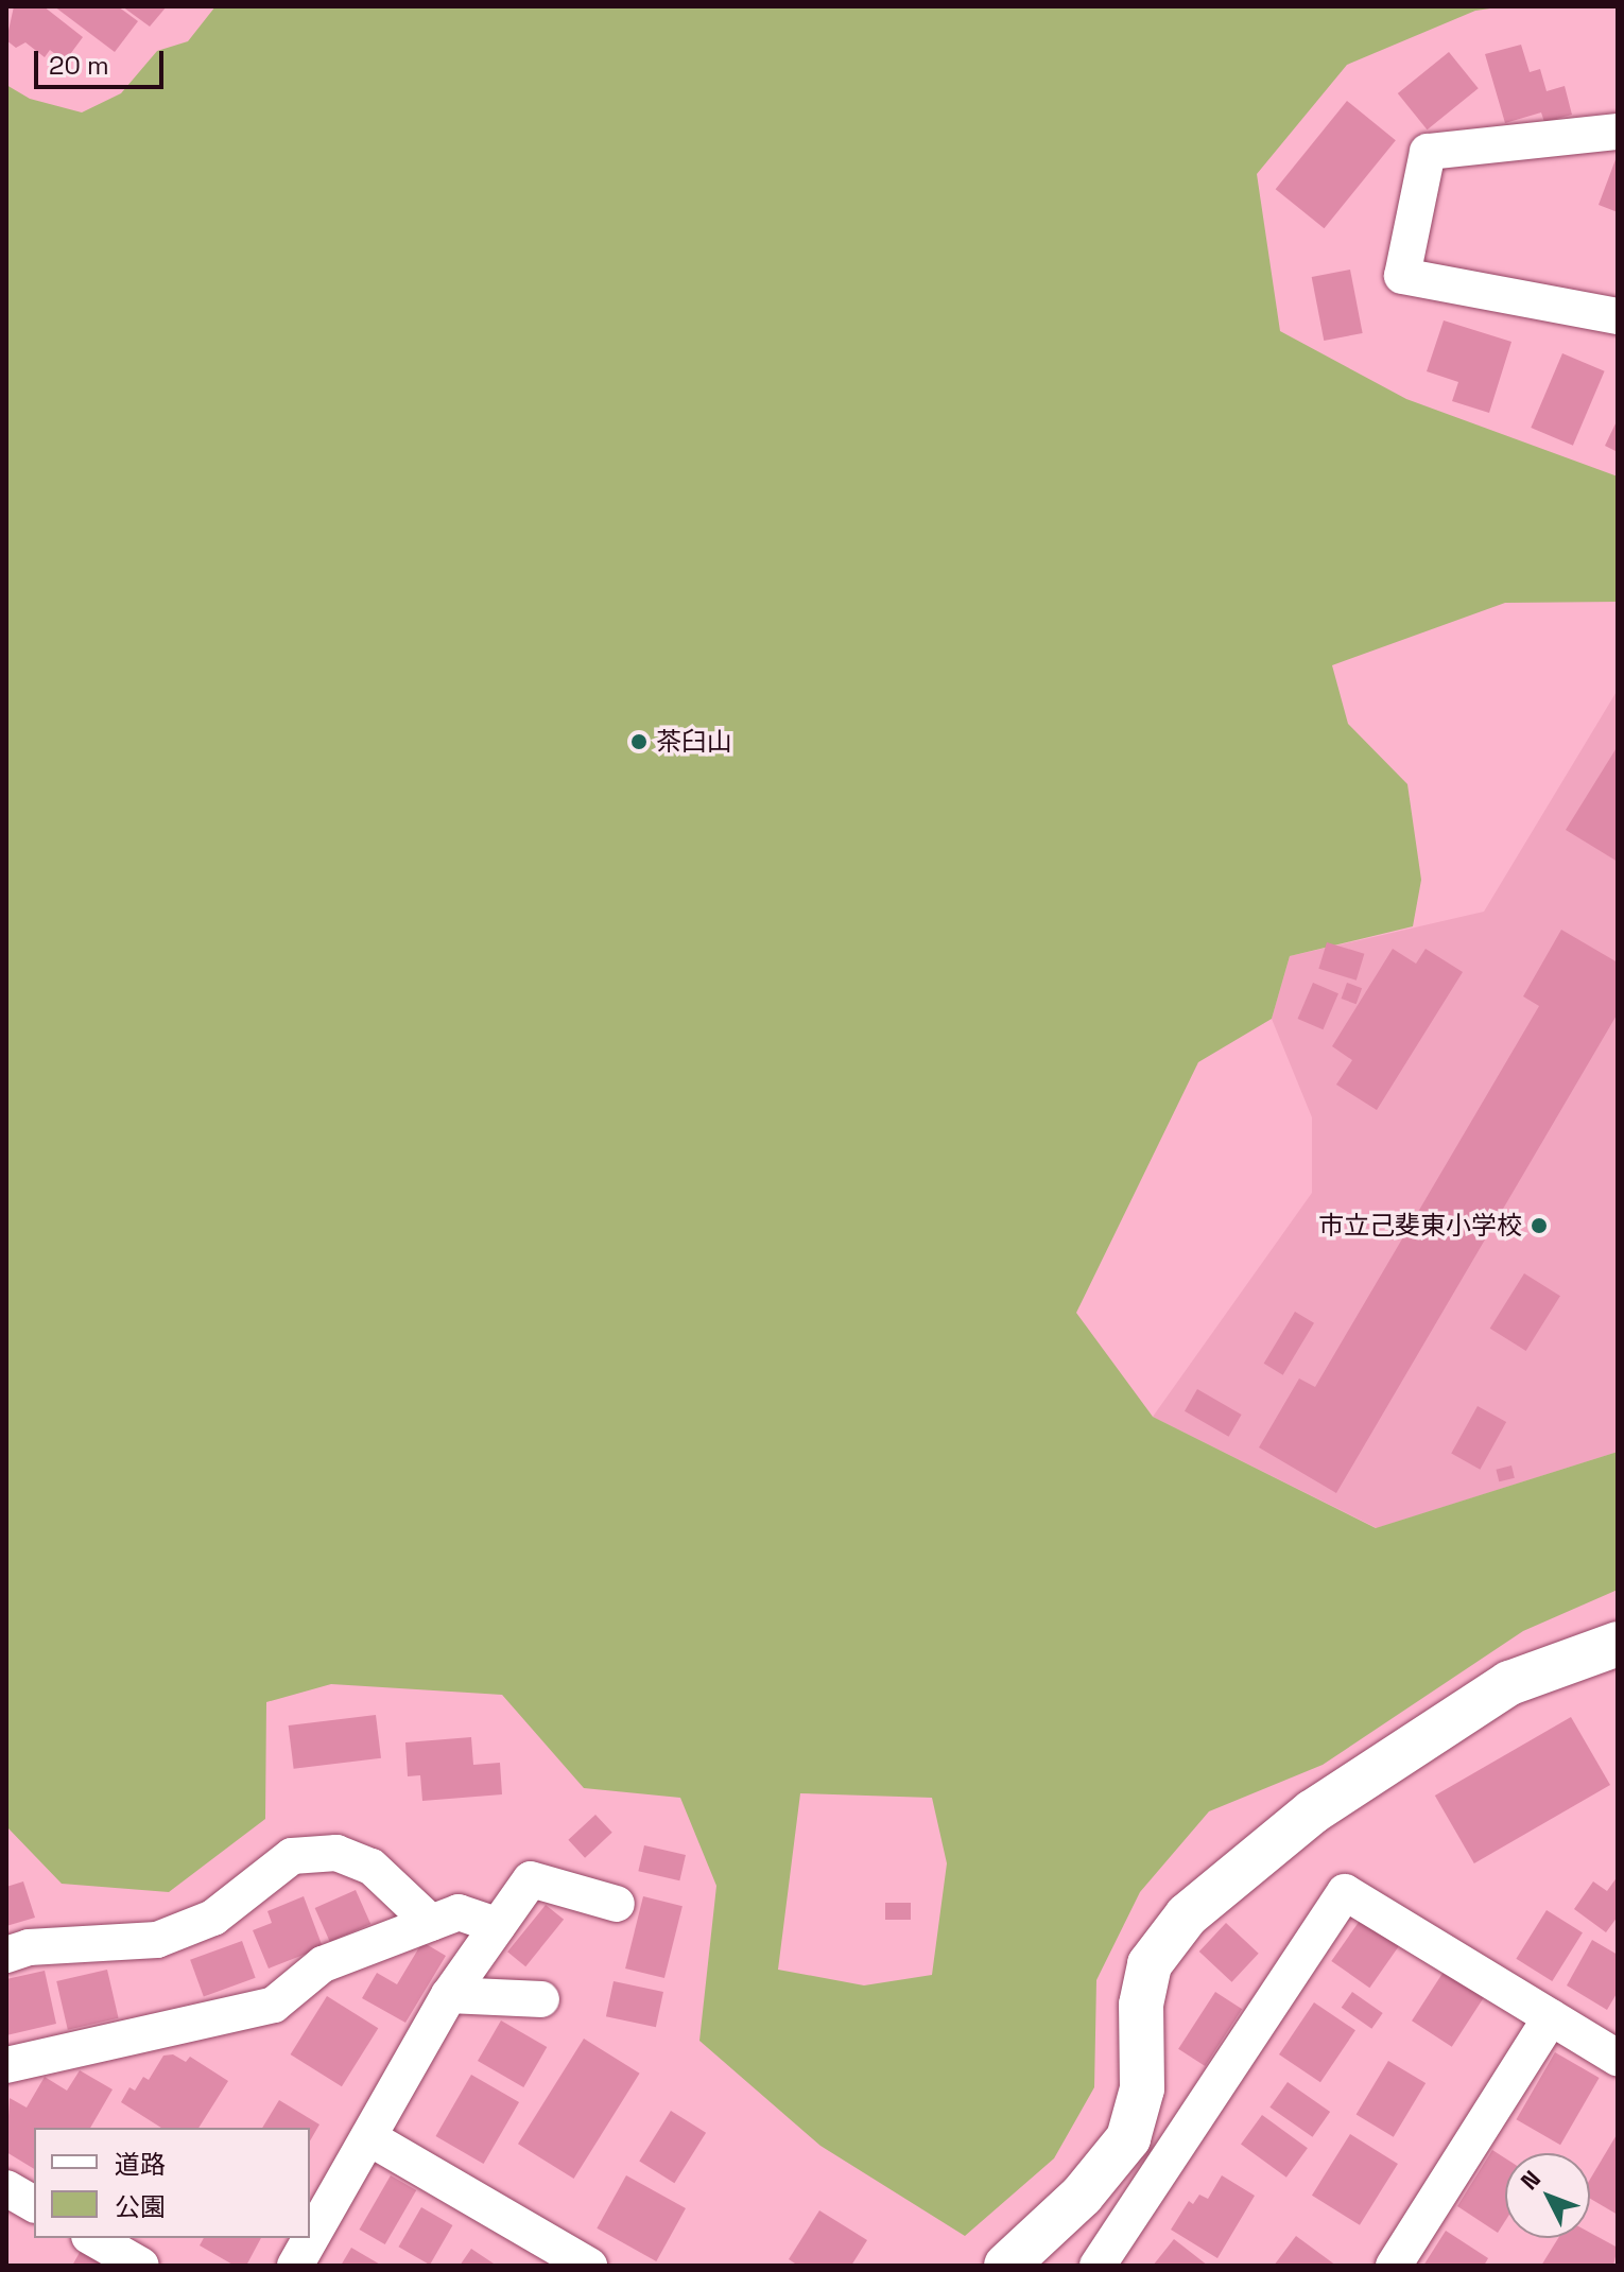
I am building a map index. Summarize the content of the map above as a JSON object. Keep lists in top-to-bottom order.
{
  "places": ["茶臼山", "市立己斐東小学校"],
  "legend": ["道路", "公園"],
  "scale_bar": "20 m",
  "north": "top left"
}
